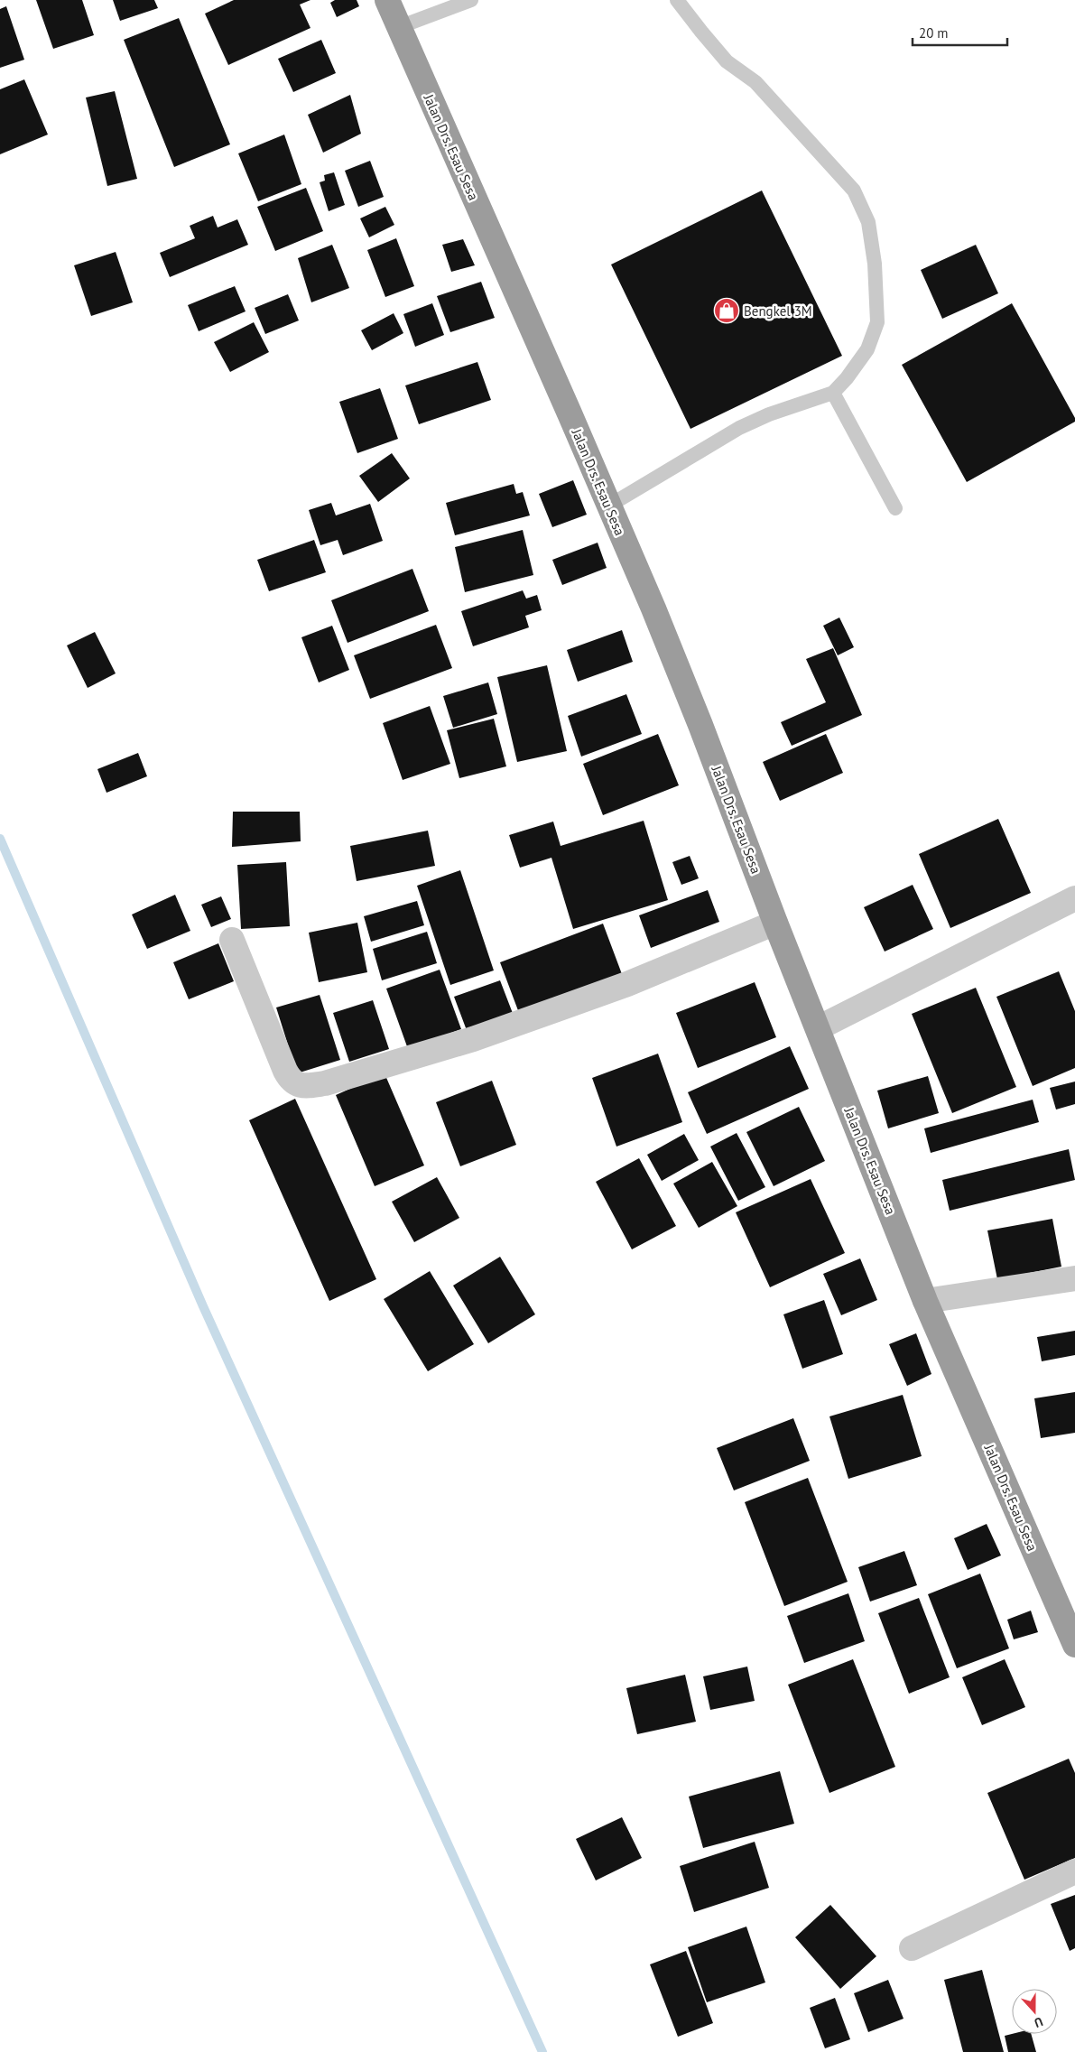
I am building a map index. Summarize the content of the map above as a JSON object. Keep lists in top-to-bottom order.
{
  "streets": {
    "highway": ["Jalan Drs. Esau Sesa"]
  },
  "places": {
    "shop": ["Bengkel 3M"]
  },
  "scale_bar": "20 m",
  "north": "bottom"
}
